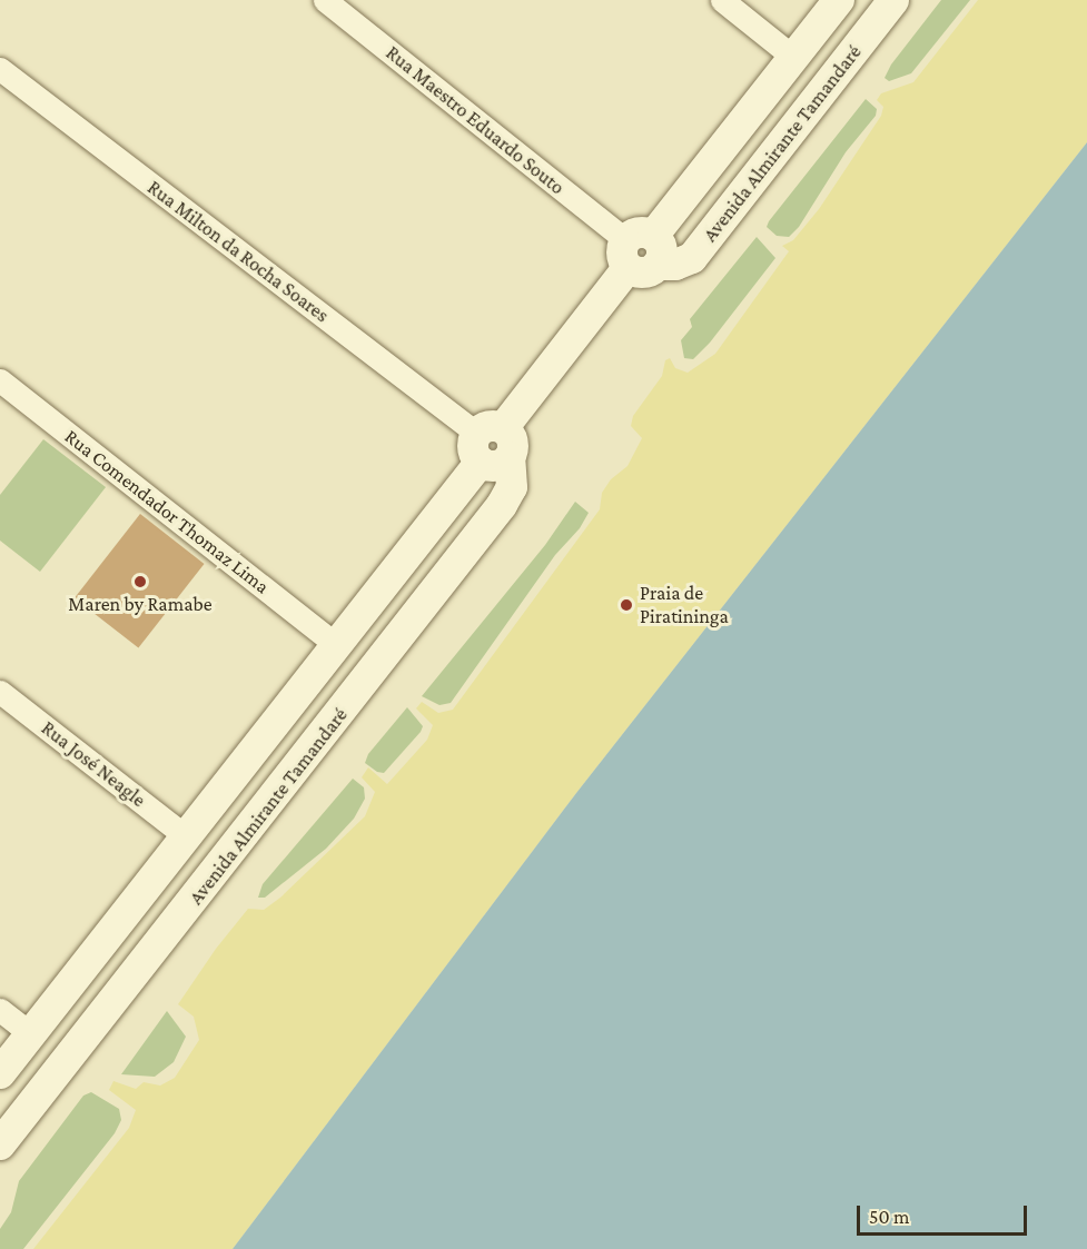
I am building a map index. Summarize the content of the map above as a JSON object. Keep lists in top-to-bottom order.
{
  "streets": {
    "street": [
      "Rua Maestro Eduardo Souto",
      "Avenida Almirante Tamandaré",
      "Rua Milton da Rocha Soares",
      "Rua Comendador Thomaz Lima",
      "Rua José Neagle"
    ]
  },
  "crossings": [
    ["Rua Maestro Eduardo Souto", "Avenida Almirante Tamandaré"],
    ["Avenida Almirante Tamandaré", "Rua Milton da Rocha Soares"]
  ],
  "places": ["Maren by Ramabe", "Praia de Piratininga"],
  "scale_bar": "50 m"
}
